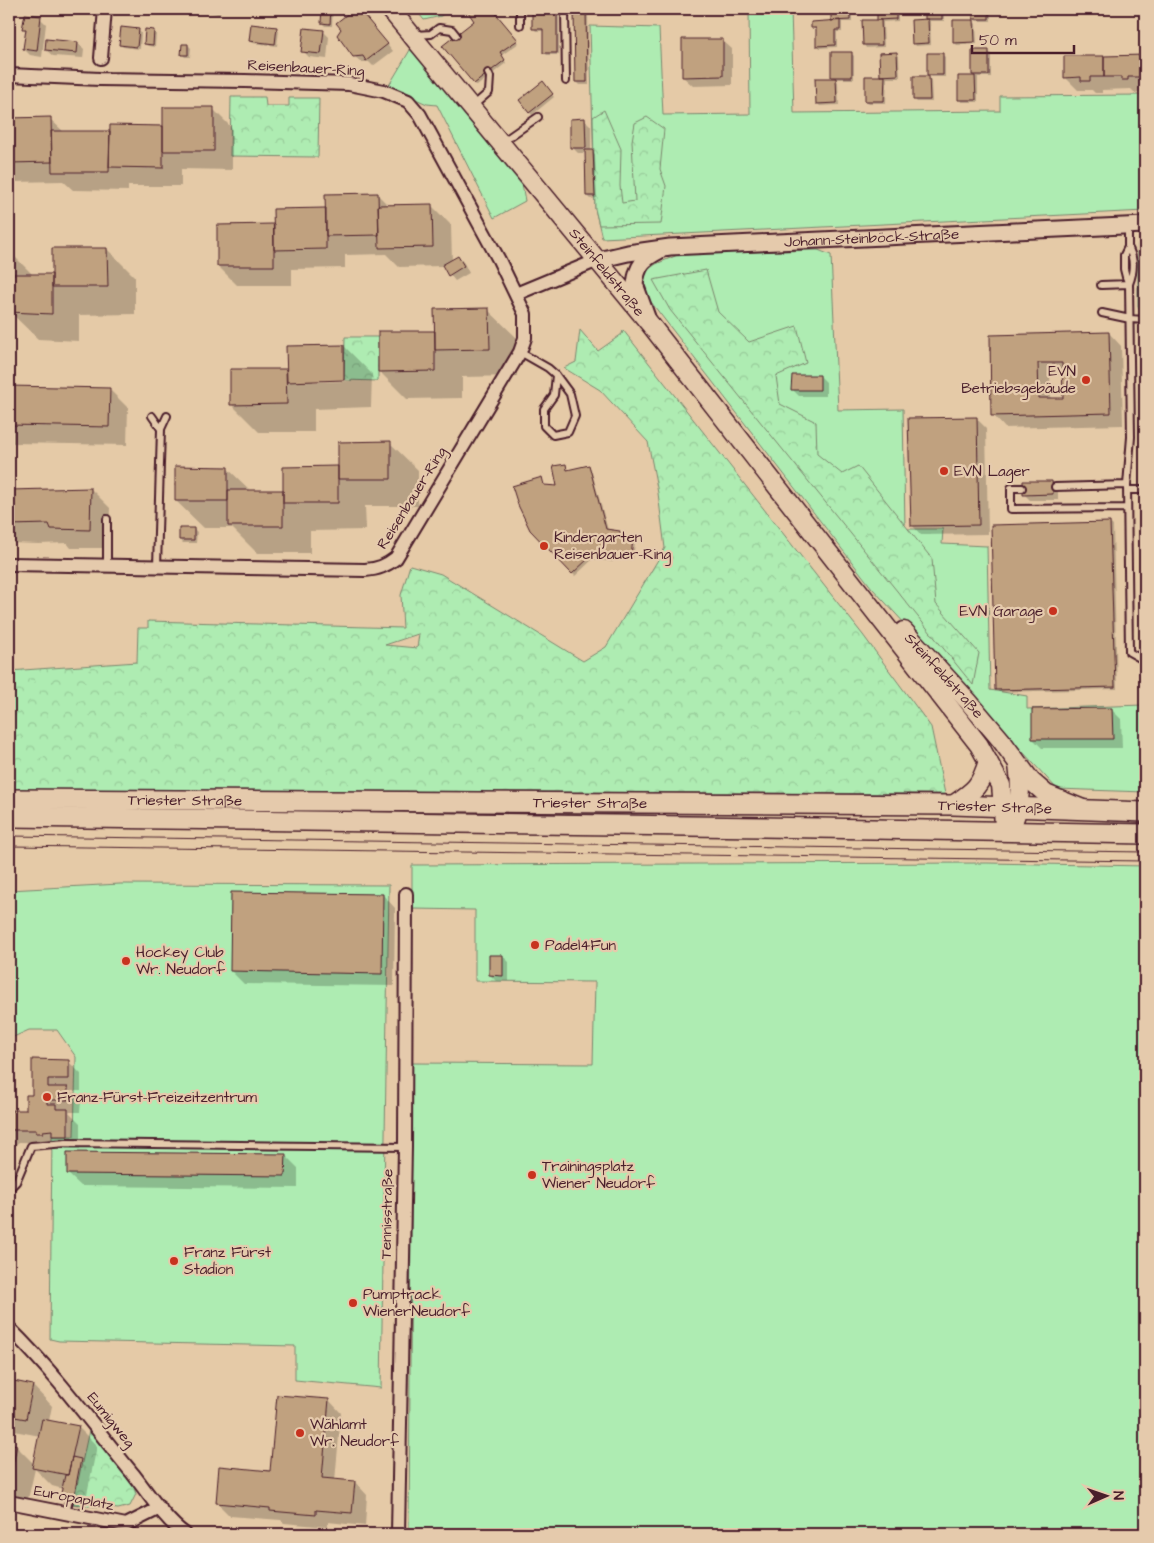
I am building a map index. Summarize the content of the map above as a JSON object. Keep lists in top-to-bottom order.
{
  "streets": {
    "main road": ["Steinfeldstraße", "Triester Straße"],
    "street": [
      "Reisenbauer-Ring",
      "Johann-Steinböck-Straße",
      "Tennisstraße",
      "Eumigweg",
      "Europaplatz"
    ]
  },
  "crossings": [
    ["Johann-Steinböck-Straße", "Steinfeldstraße"],
    ["Steinfeldstraße", "Triester Straße"],
    ["Eumigweg", "Europaplatz"]
  ],
  "places": [
    "EVN Betriebsgebäude",
    "EVN Lager",
    "Kindergarten Reisenbauer-Ring",
    "EVN Garage",
    "Padel4Fun",
    "Hockey Club Wr. Neudorf",
    "Franz-Fürst-Freizeitzentrum",
    "Trainingsplatz Wiener Neudorf",
    "Franz Fürst Stadion",
    "Pumptrack WienerNeudorf",
    "Wählamt Wr. Neudorf"
  ],
  "scale_bar": "50 m",
  "north": "right"
}
